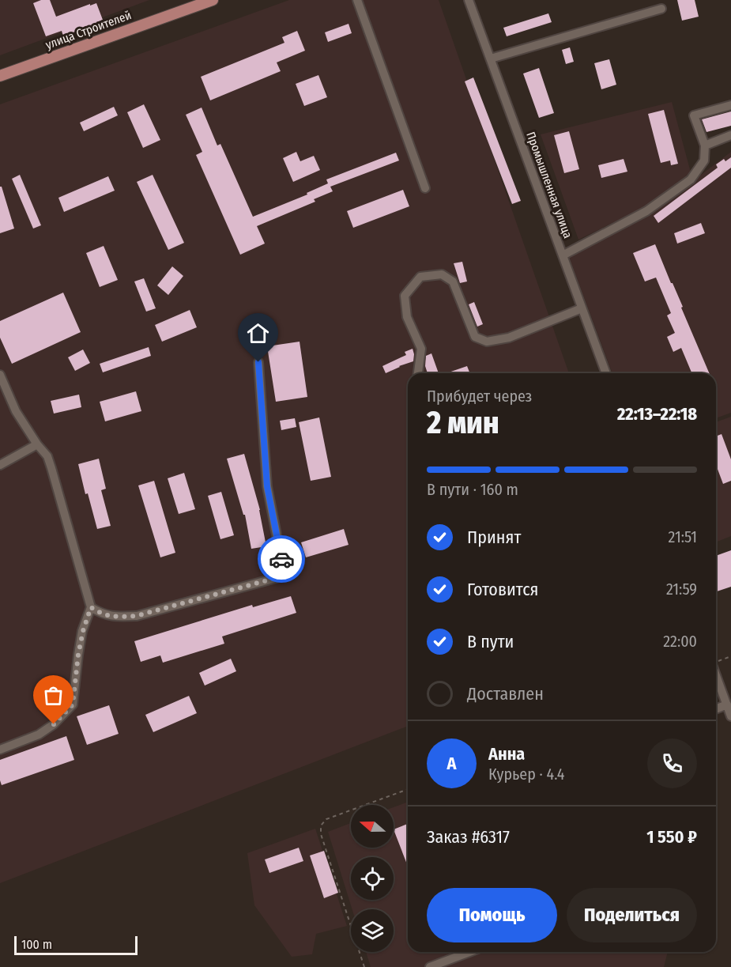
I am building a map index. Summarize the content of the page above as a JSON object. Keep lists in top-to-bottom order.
{
  "streets": {
    "main road": ["улица Строителей"],
    "street": ["Промышленная улица"]
  },
  "scale_bar": "100 m",
  "north": "left",
  "page": {
    "heading": ["2 мин", "Прибудет через", "22:13–22:18"],
    "panel": [
      "Анна",
      "Курьер · 4.4",
      "Заказ #6317",
      "1 550 ₽"
    ],
    "bar": "В пути · 160 m",
    "list": [
      ["Принят", "21:51"],
      ["Готовится", "21:59"],
      ["В пути", "22:00"],
      "Доставлен"
    ],
    "round": "А",
    "buttons": ["Помощь", "Поделиться"],
    "scale": "100 m"
  }
}
